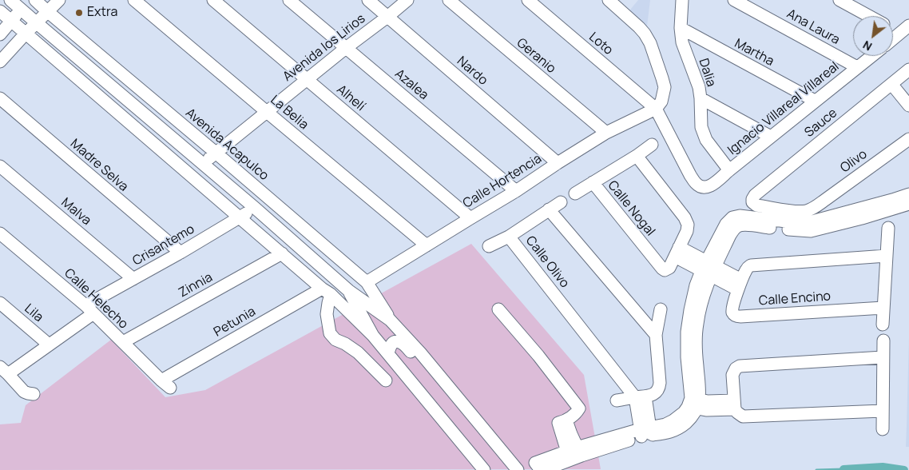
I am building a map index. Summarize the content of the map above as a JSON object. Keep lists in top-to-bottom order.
{
  "streets": {
    "street": [
      "Ana Laura",
      "Loto",
      "Avenida los Lirios",
      "Martha",
      "Geranio",
      "Nardo",
      "Dalia",
      "Azalea",
      "Alhelí",
      "Ignacio Villareal Villareal",
      "La Belia",
      "Sauce",
      "Avenida Acapulco",
      "Olivo",
      "Madre Selva",
      "Calle Hortencia",
      "Calle Nogal",
      "Malva",
      "Crisantemo",
      "Calle Olivo",
      "Zinnia",
      "Calle Helecho",
      "Calle Encino",
      "Lila",
      "Petunia"
    ]
  },
  "crossings": [
    ["Ana Laura", "Ignacio Villareal Villareal"],
    ["Loto", "Ignacio Villareal Villareal"],
    ["Loto", "Calle Hortencia"],
    ["Avenida los Lirios", "Nardo"],
    ["Avenida los Lirios", "Azalea"],
    ["Avenida los Lirios", "Alhelí"],
    ["Avenida los Lirios", "La Belia"],
    ["Avenida los Lirios", "Avenida Acapulco"],
    ["Martha", "Dalia"],
    ["Martha", "Ignacio Villareal Villareal"],
    ["Geranio", "Calle Hortencia"],
    ["Nardo", "Calle Hortencia"],
    ["Dalia", "Ignacio Villareal Villareal"],
    ["Azalea", "Calle Hortencia"],
    ["Alhelí", "Calle Hortencia"],
    ["Ignacio Villareal Villareal", "Calle Hortencia"],
    ["La Belia", "Calle Hortencia"],
    ["Sauce", "Olivo"],
    ["Avenida Acapulco", "Calle Hortencia"],
    ["Madre Selva", "Crisantemo"],
    ["Malva", "Crisantemo"],
    ["Crisantemo", "Calle Helecho"],
    ["Crisantemo", "Lila"],
    ["Zinnia", "Calle Helecho"],
    ["Calle Helecho", "Petunia"]
  ],
  "places": ["Extra"],
  "north": "bottom left"
}
